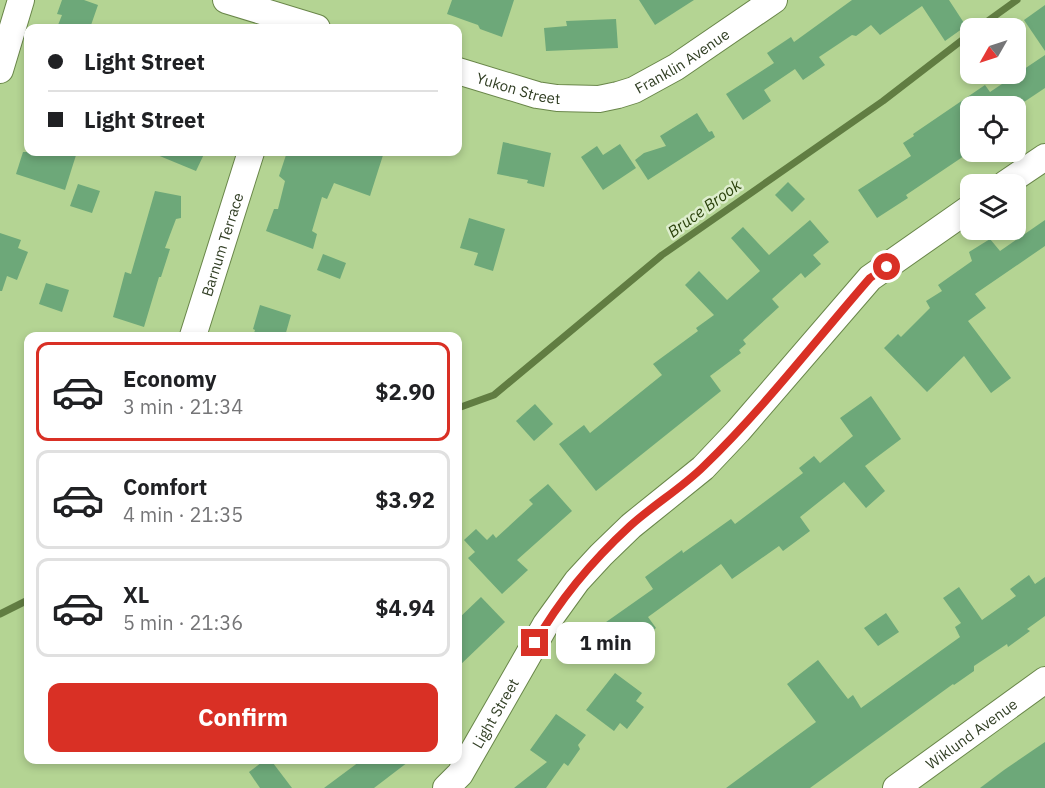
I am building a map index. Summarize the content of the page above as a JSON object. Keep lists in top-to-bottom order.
{
  "streets": {
    "street": [
      "Franklin Avenue",
      "Yukon Street",
      "Barnum Terrace",
      "Light Street",
      "Wiklund Avenue"
    ]
  },
  "crossings": [
    ["Franklin Avenue", "Yukon Street"]
  ],
  "water": ["Bruce Brook"],
  "north": "bottom left",
  "page": {
    "banner": ["Light Street", "Light Street"],
    "list": [
      {
        "name": "Economy",
        "note": "3 min · 21:34",
        "value": "$2.90"
      },
      {
        "name": "Comfort",
        "note": "4 min · 21:35",
        "value": "$3.92"
      },
      {
        "name": "XL",
        "note": "5 min · 21:36",
        "value": "$4.94"
      }
    ],
    "bubble": "1 min",
    "buttons": "Confirm"
  }
}
